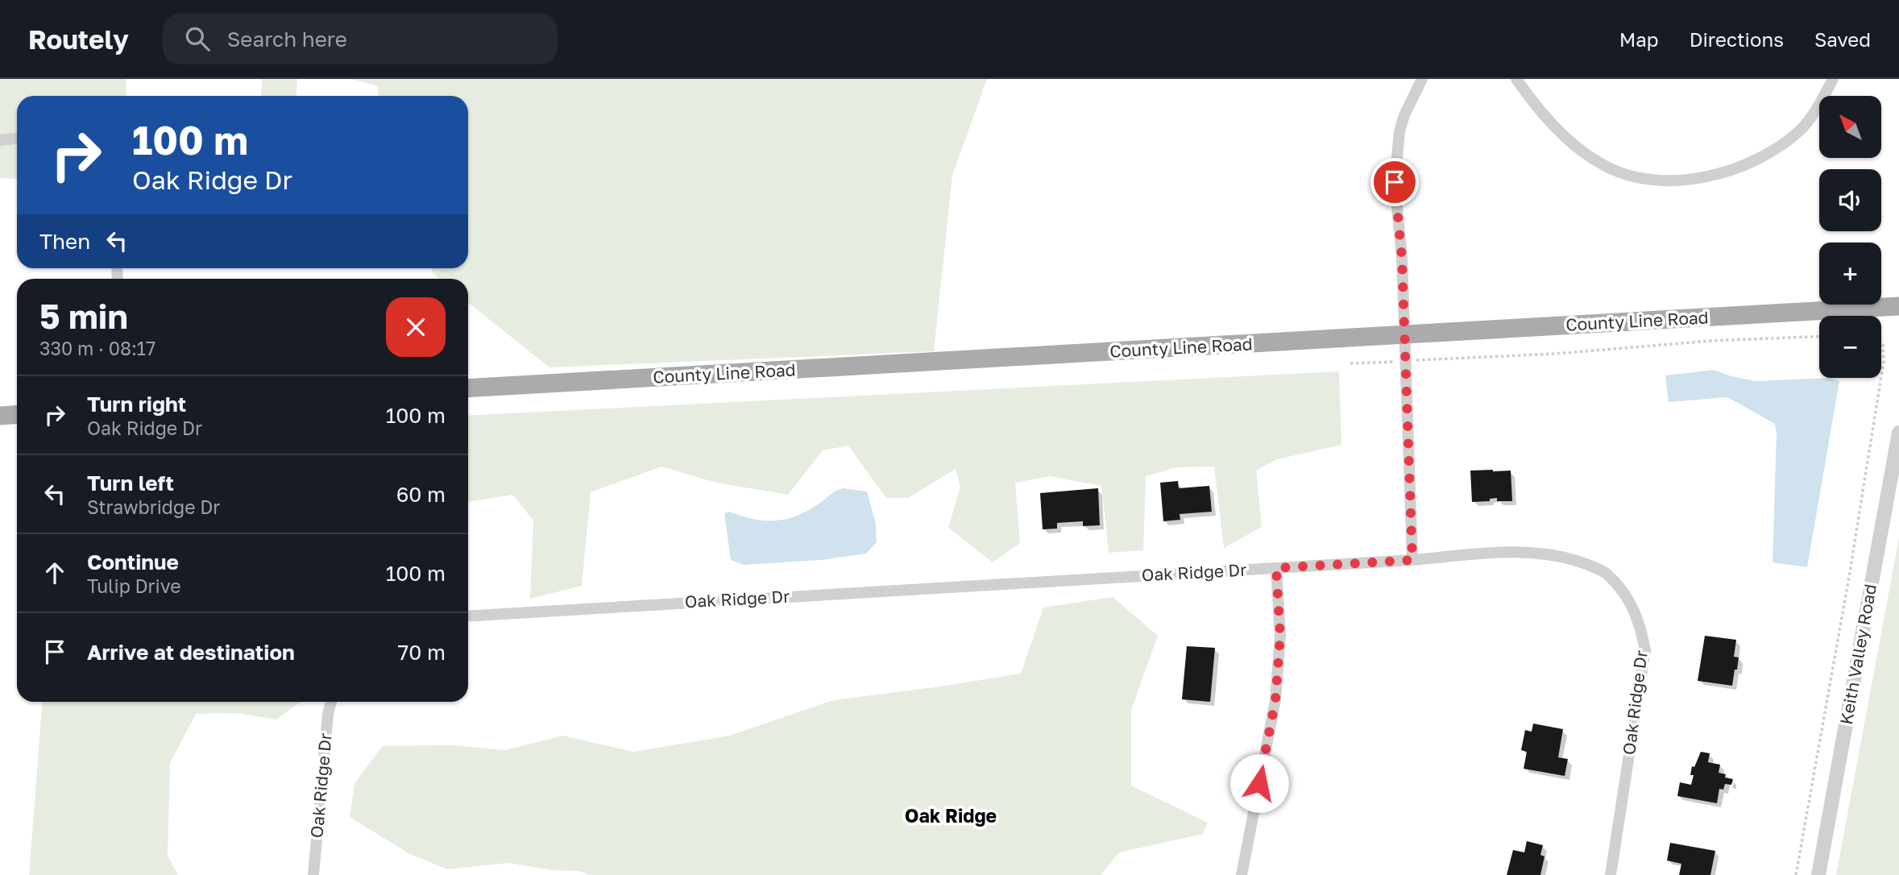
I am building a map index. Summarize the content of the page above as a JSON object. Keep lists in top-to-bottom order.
{
  "streets": {
    "main road": ["County Line Road"],
    "street": ["Oak Ridge Dr", "Keith Valley Road"]
  },
  "districts": ["Oak Ridge"],
  "north": "top left",
  "page": {
    "header": "Routely",
    "search": "Search here",
    "nav": ["Map", "Directions", "Saved"],
    "map_buttons": ["+", "−"],
    "turn": ["100 m", "Oak Ridge Dr"],
    "then": "Then",
    "heading": ["5 min", "330 m · 08:17"],
    "list": [
      {
        "name": "Turn right",
        "note": "Oak Ridge Dr",
        "value": "100 m"
      },
      {
        "name": "Turn left",
        "note": "Strawbridge Dr",
        "value": "60 m"
      },
      {
        "name": "Continue",
        "note": "Tulip Drive",
        "value": "100 m"
      },
      {
        "name": "Arrive at destination",
        "value": "70 m"
      }
    ]
  }
}
